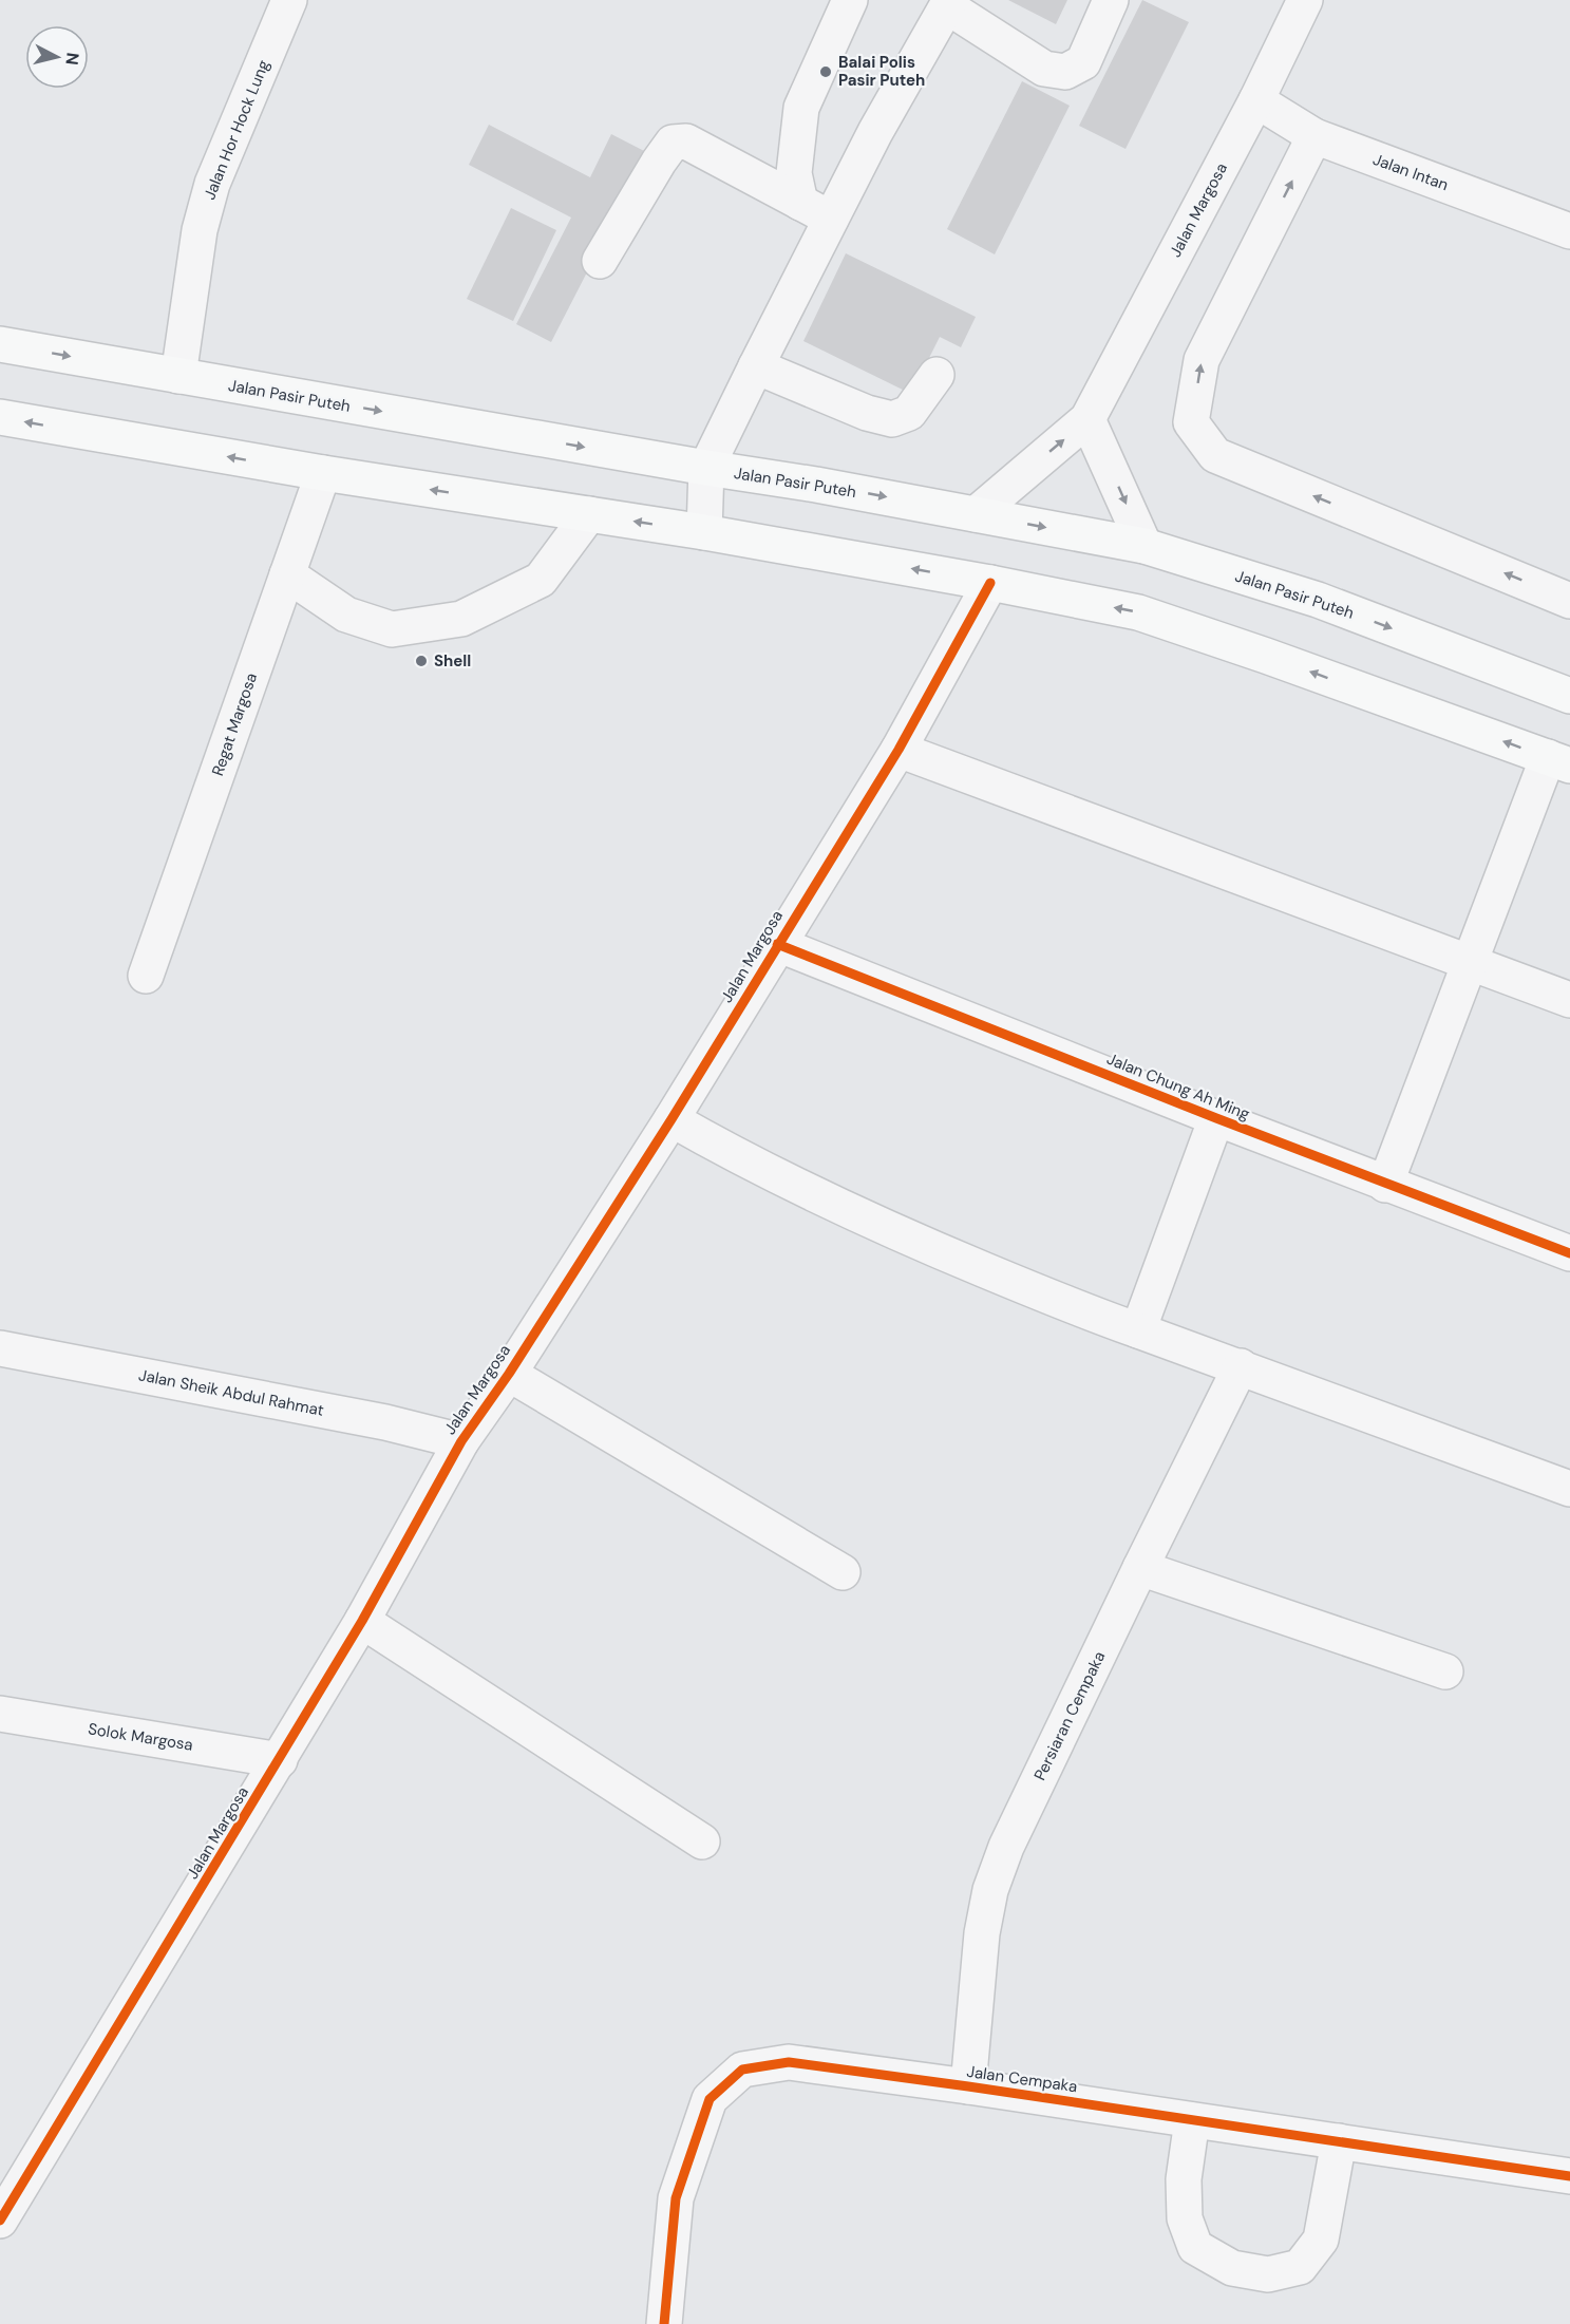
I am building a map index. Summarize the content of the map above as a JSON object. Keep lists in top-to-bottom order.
{
  "streets": {
    "main road": ["Jalan Pasir Puteh"],
    "street": [
      "Jalan Hor Hock Lung",
      "Jalan Intan",
      "Jalan Margosa",
      "Regat Margosa",
      "Jalan Chung Ah Ming",
      "Jalan Sheik Abdul Rahmat",
      "Persiaran Cempaka",
      "Solok Margosa",
      "Jalan Cempaka"
    ]
  },
  "crossings": [
    ["Jalan Hor Hock Lung", "Jalan Pasir Puteh"],
    ["Jalan Intan", "Jalan Margosa"],
    ["Jalan Margosa", "Jalan Chung Ah Ming"],
    ["Jalan Margosa", "Jalan Sheik Abdul Rahmat"],
    ["Jalan Margosa", "Solok Margosa"],
    ["Persiaran Cempaka", "Jalan Cempaka"]
  ],
  "places": ["Balai Polis Pasir Puteh", "Shell"],
  "north": "right"
}
